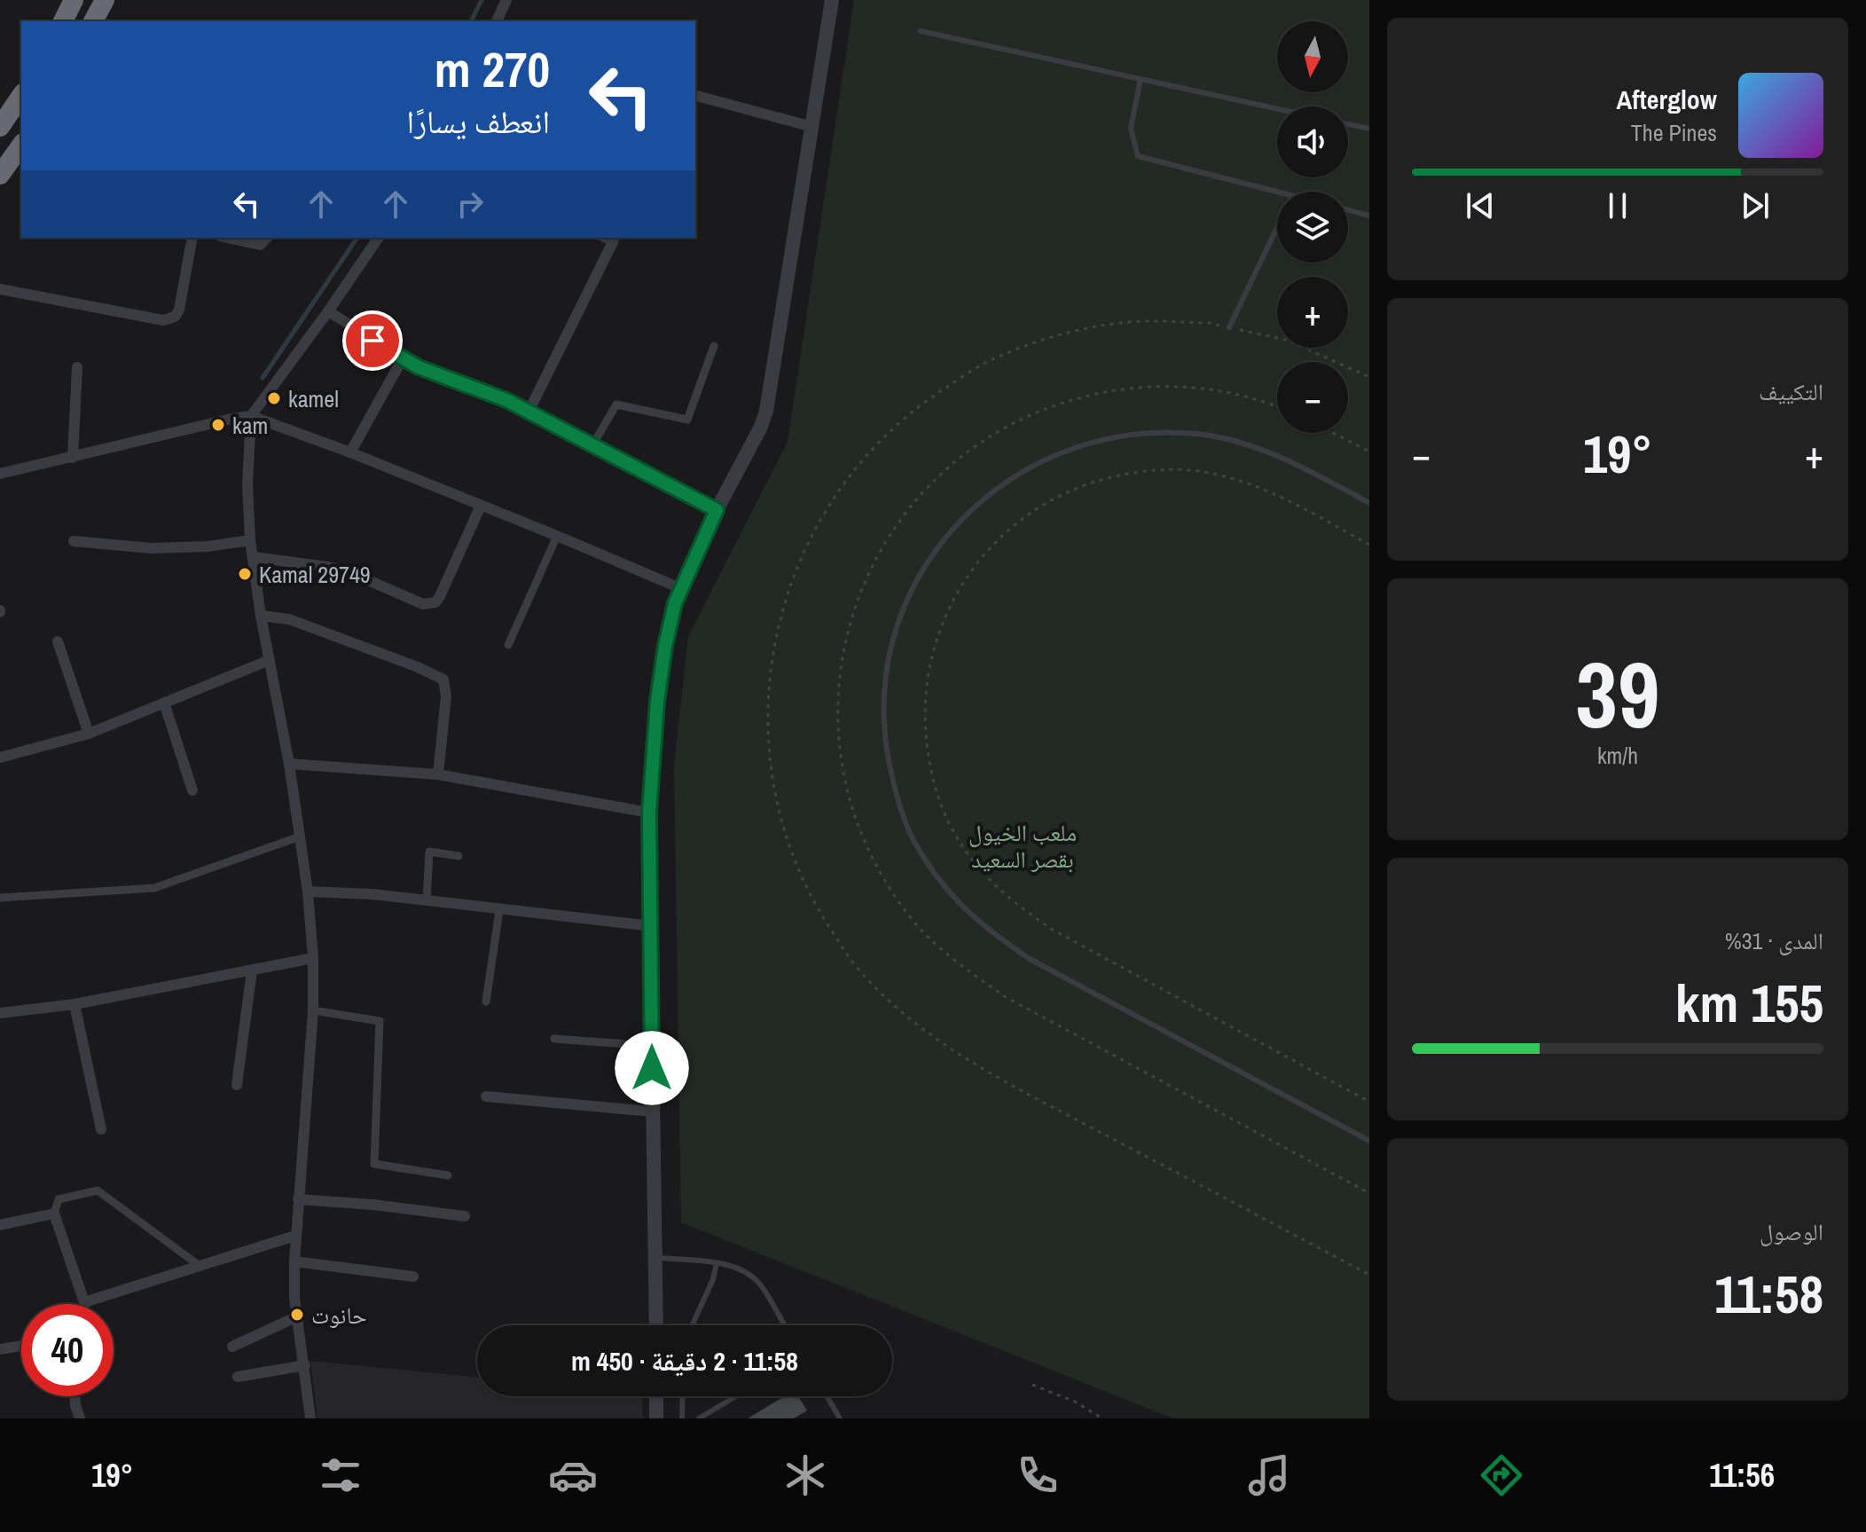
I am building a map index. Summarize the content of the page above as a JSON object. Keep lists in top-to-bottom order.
{
  "parks": ["ملعب الخيول بقصر السعيد"],
  "places": [
    "kamel",
    "kam",
    "Kamal 29749",
    "حانوت"
  ],
  "north": "bottom",
  "page": {
    "map_buttons": ["+", "−"],
    "turn": ["270 m", "انعطف يسارًا"],
    "song": ["Afterglow", "The Pines"],
    "tile": [
      "التكييف",
      ["39", "km/h"],
      ["المدى · 31%", "155 km"],
      ["الوصول", "11:58"]
    ],
    "heat": ["−", "19°", "+"],
    "limit": "40",
    "trip": "11:58 · 2 دقيقة · 450 m",
    "tabs": ["11:56", "19°"]
  }
}
